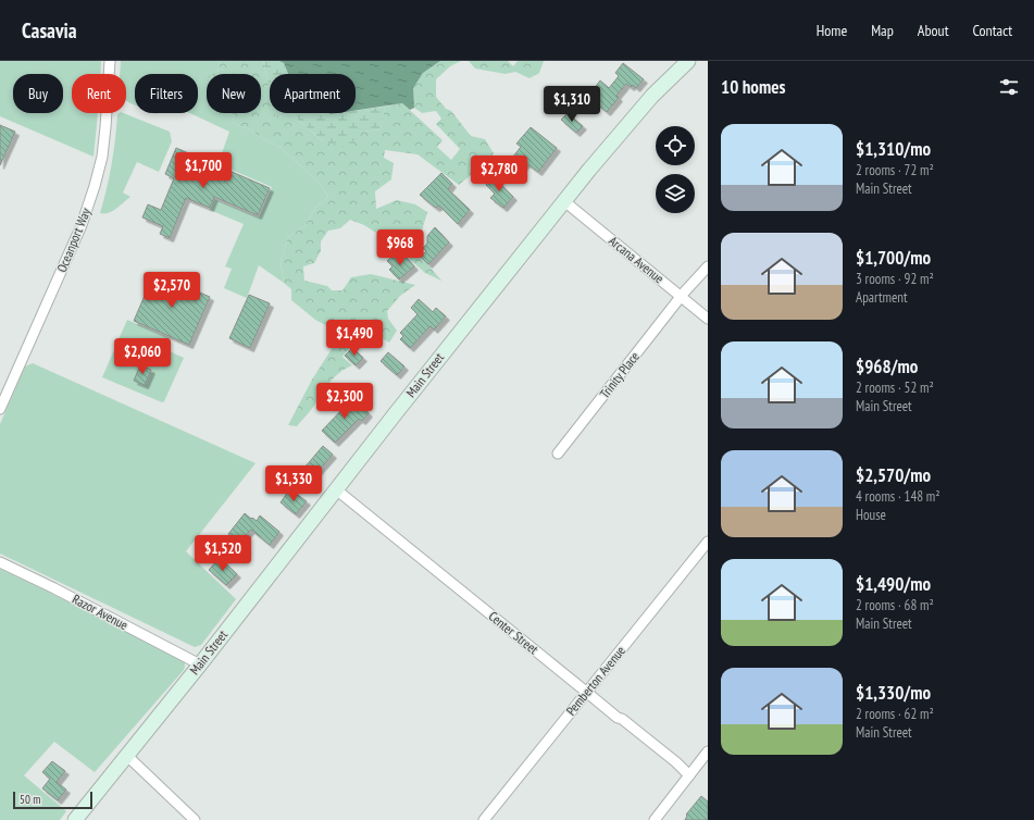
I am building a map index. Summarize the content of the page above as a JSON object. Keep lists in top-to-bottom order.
{
  "streets": {
    "street": [
      "Oceanport Way",
      "Arcana Avenue",
      "Main Street",
      "Trinity Place",
      "Razor Avenue",
      "Center Street",
      "Pemberton Avenue"
    ]
  },
  "crossings": [
    ["Arcana Avenue", "Main Street"],
    ["Arcana Avenue", "Trinity Place"],
    ["Main Street", "Razor Avenue"],
    ["Main Street", "Center Street"],
    ["Center Street", "Pemberton Avenue"]
  ],
  "scale_bar": "50 m",
  "page": {
    "header": "Casavia",
    "nav": [
      "Home",
      "Map",
      "About",
      "Contact"
    ],
    "heading": "10 homes",
    "chip": [
      "Buy",
      "Rent",
      "Filters",
      "New",
      "Apartment"
    ],
    "price": [
      "$1,310",
      "$1,700",
      "$2,780",
      "$968",
      "$2,570",
      "$1,490",
      "$2,060",
      "$2,300",
      "$1,330",
      "$1,520"
    ],
    "list": [
      {
        "name": "$1,310/mo",
        "note": "2 rooms · 72 m² · Main Street"
      },
      {
        "name": "$1,700/mo",
        "note": "3 rooms · 92 m² · Apartment"
      },
      {
        "name": "$968/mo",
        "note": "2 rooms · 52 m² · Main Street"
      },
      {
        "name": "$2,570/mo",
        "note": "4 rooms · 148 m² · House"
      },
      {
        "name": "$1,490/mo",
        "note": "2 rooms · 68 m² · Main Street"
      },
      {
        "name": "$1,330/mo",
        "note": "2 rooms · 62 m² · Main Street"
      }
    ],
    "scale": "50 m"
  }
}
